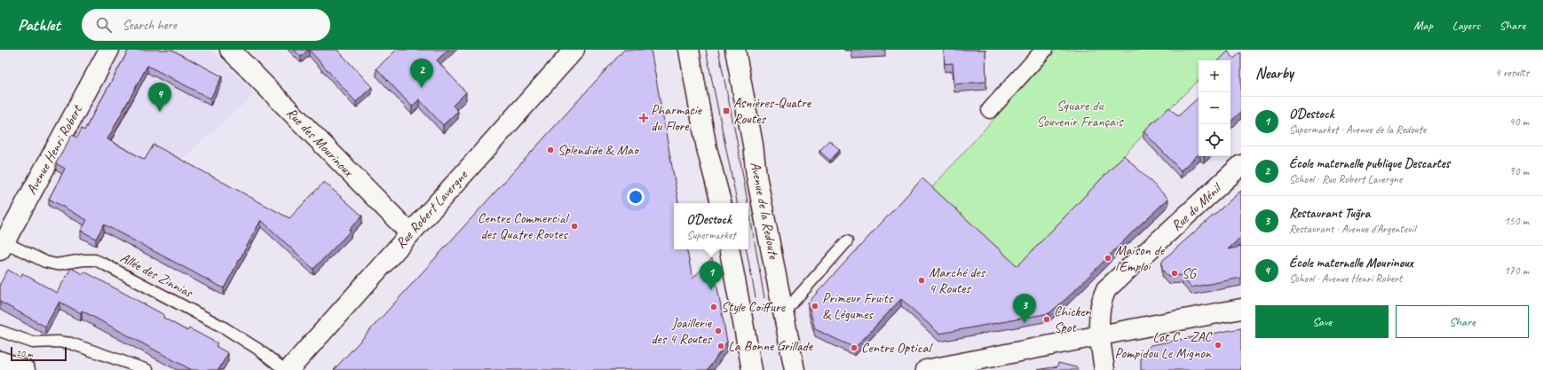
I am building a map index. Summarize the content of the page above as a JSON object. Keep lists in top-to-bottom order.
{
  "streets": {
    "street": [
      "Rue des Mourinoux",
      "Avenue Henri Robert",
      "Rue du Ménil",
      "Rue Robert Lavergne",
      "Avenue de la Redoute"
    ],
    "lane": ["Allée des Zinnias"]
  },
  "crossings": [
    ["Rue des Mourinoux", "Rue Robert Lavergne"],
    ["Avenue Henri Robert", "Allée des Zinnias"]
  ],
  "parks": ["Square du Souvenir Français"],
  "places": {
    "transit": ["Asnières-Quatre Routes"],
    "health": ["Pharmacie du Flore"],
    "other": [
      "Splendide & Mao",
      "Centre Commercial des Quatre Routes",
      "Maison de l'Emploi",
      "SG",
      "Marché des 4 Routes",
      "Primeur Fruits & Légumes",
      "Style Coiffure",
      "Chicken Spot",
      "Joaillerie des 4 Routes",
      "Lot C - ZAC Pompidou Le Mignon",
      "La Bonne Grillade",
      "Centre Optical"
    ]
  },
  "scale_bar": "20 m",
  "page": {
    "header": "Pathlet",
    "search": "Search here",
    "nav": ["Map", "Layers", "Share"],
    "heading": ["Nearby", "4 results"],
    "pins": [
      "2",
      "4",
      "1",
      "3"
    ],
    "map_buttons": ["+", "−"],
    "list": [
      {
        "mark": "1",
        "name": "O'Destock",
        "note": "Supermarket · Avenue de la Redoute",
        "value": "40 m"
      },
      {
        "mark": "2",
        "name": "École maternelle publique Descartes",
        "note": "School · Rue Robert Lavergne",
        "value": "90 m"
      },
      {
        "mark": "3",
        "name": "Restaurant Tuğra",
        "note": "Restaurant · Avenue d'Argenteuil",
        "value": "150 m"
      },
      {
        "mark": "4",
        "name": "École maternelle Mourinoux",
        "note": "School · Avenue Henri Robert",
        "value": "170 m"
      }
    ],
    "popup": ["O'Destock", "Supermarket"],
    "buttons": ["Save", "Share"],
    "scale": "20 m"
  }
}
